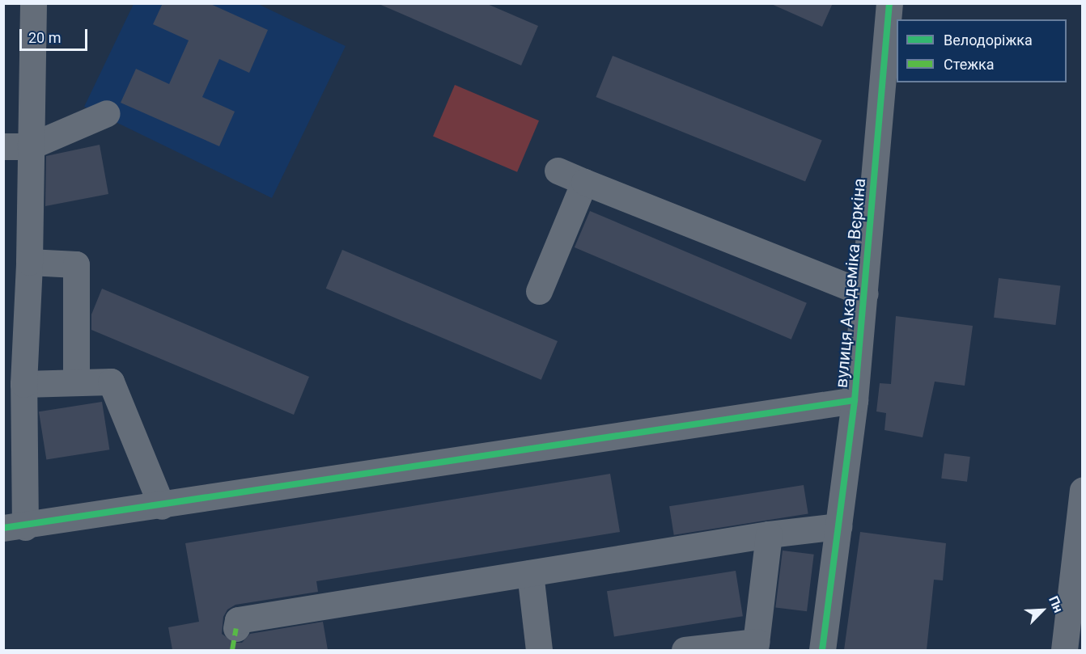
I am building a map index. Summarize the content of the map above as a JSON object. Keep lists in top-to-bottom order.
{
  "streets": {
    "street": ["вулиця Академіка Вєркіна"]
  },
  "legend": ["Велодоріжка", "Стежка"],
  "scale_bar": "20 m",
  "north": "top right"
}
